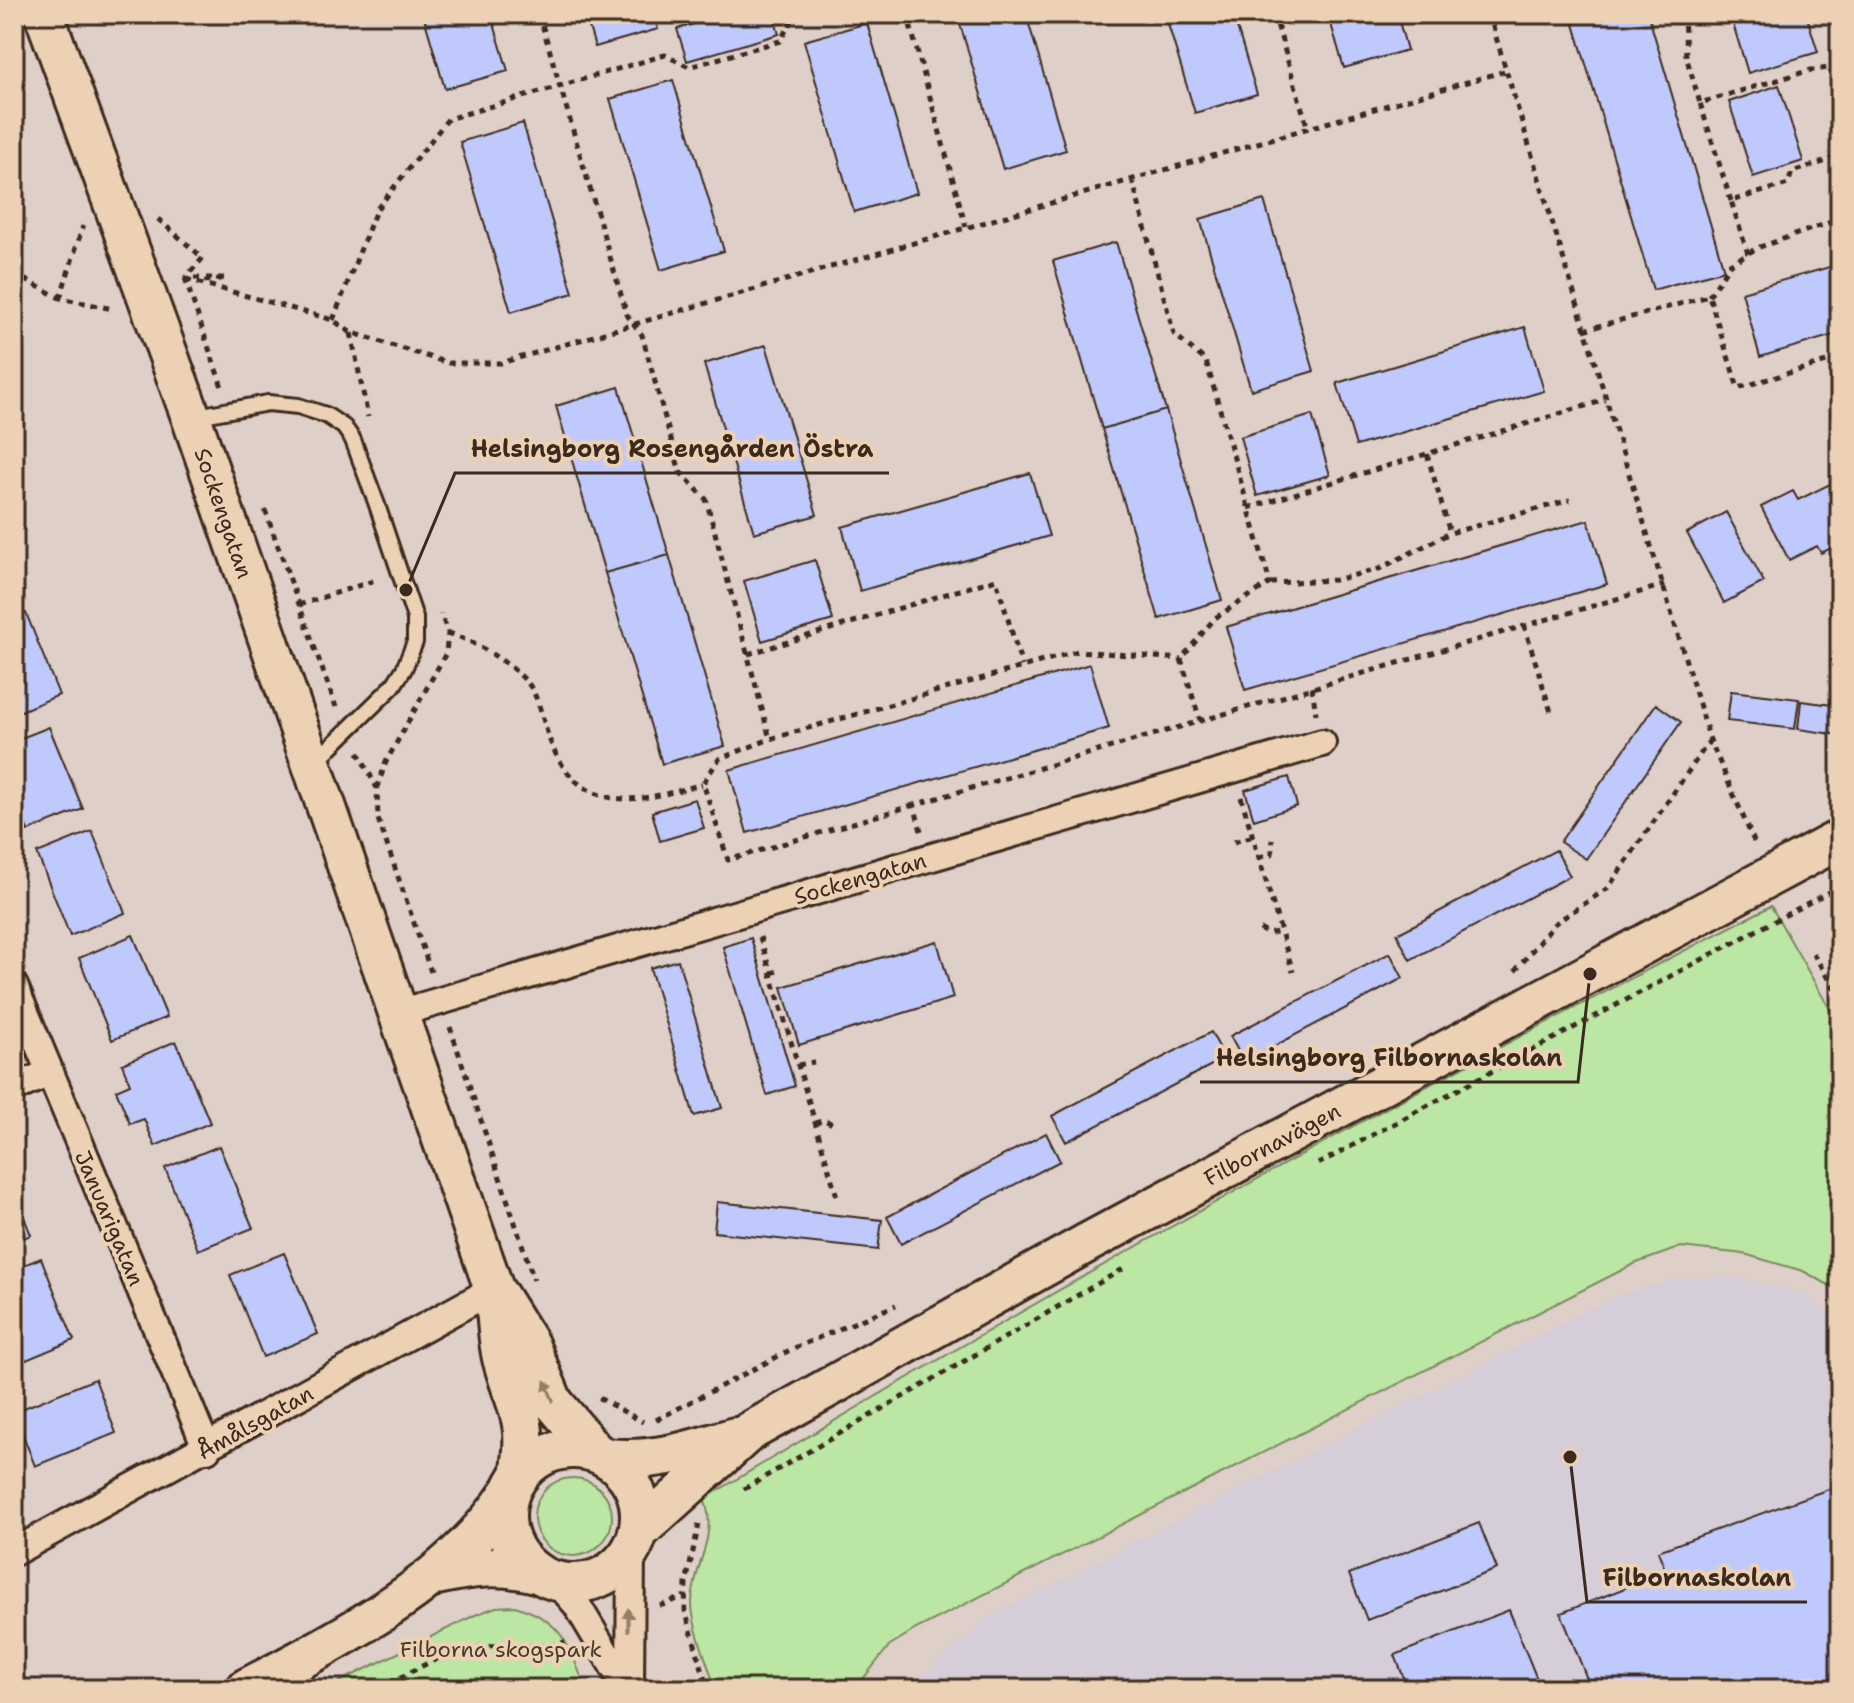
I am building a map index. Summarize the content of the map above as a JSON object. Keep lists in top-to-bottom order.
{
  "streets": {
    "street": [
      "Sockengatan",
      "Filbornavägen",
      "Januarigatan",
      "Åmålsgatan"
    ]
  },
  "crossings": [
    ["Sockengatan", "Filbornavägen"],
    ["Sockengatan", "Åmålsgatan"],
    ["Januarigatan", "Åmålsgatan"]
  ],
  "parks": ["Filborna skogspark"],
  "places": ["Helsingborg Rosengården Östra", "Helsingborg Filbornaskolan", "Filbornaskolan"]
}
